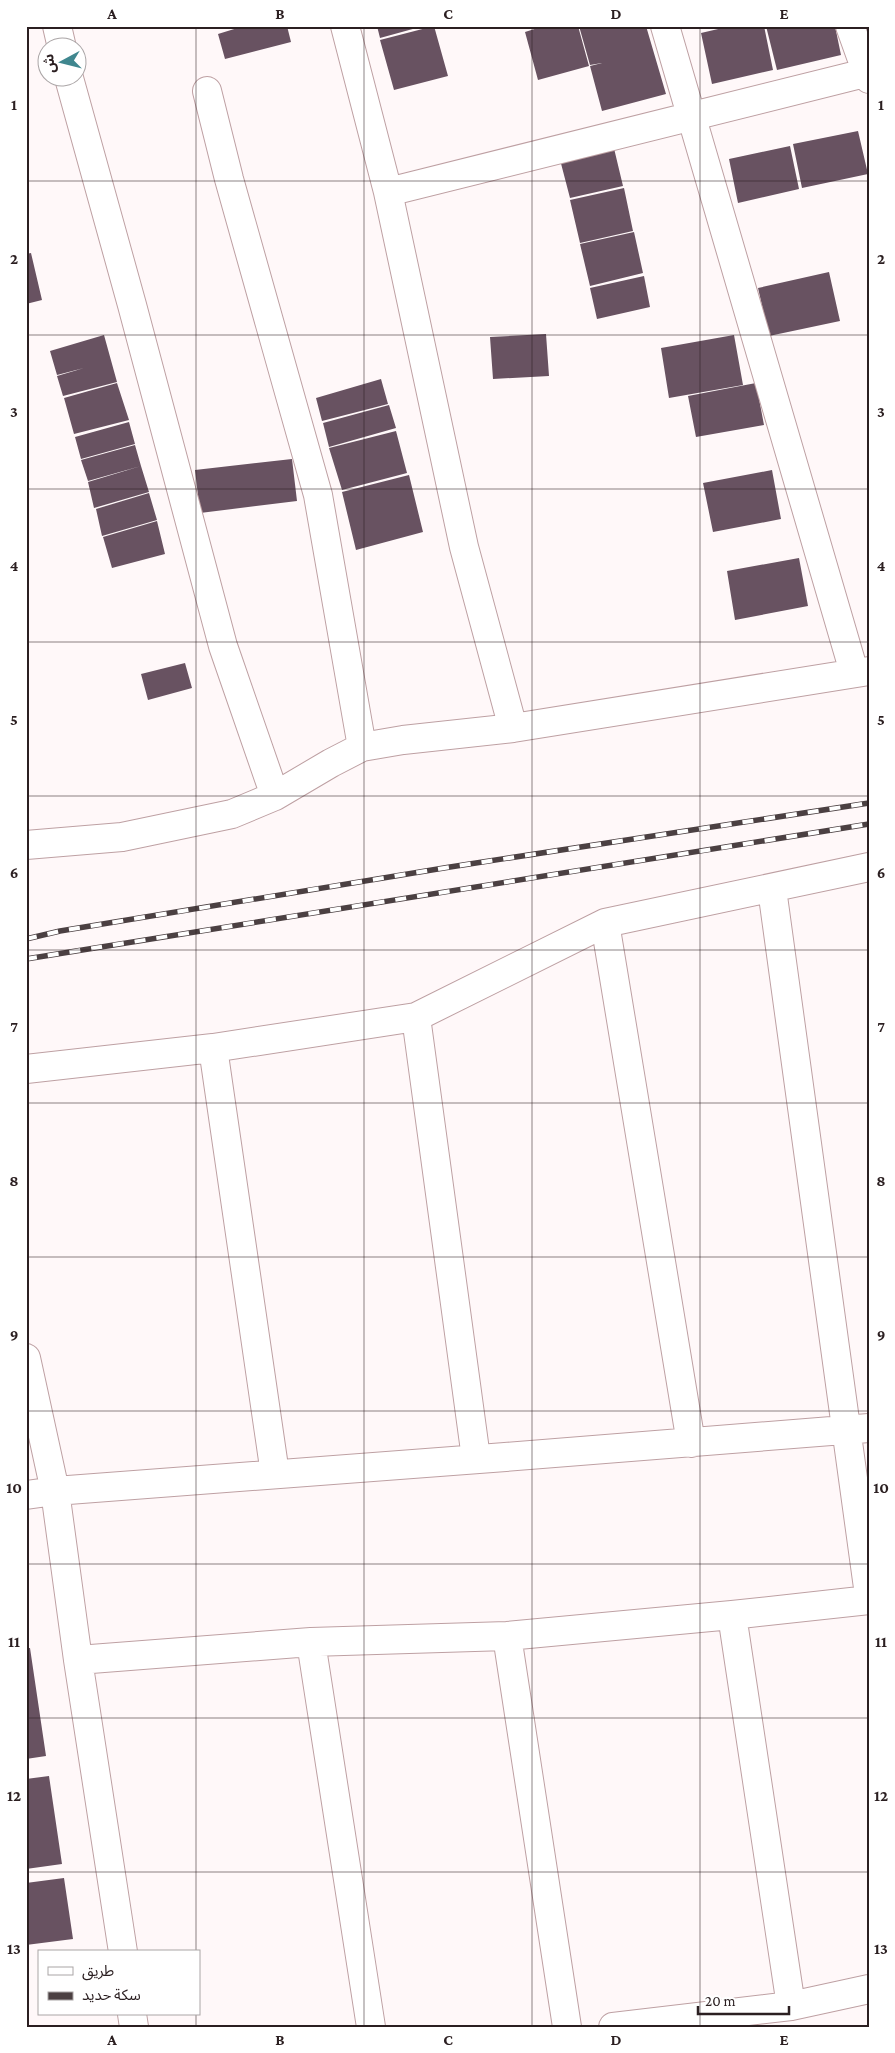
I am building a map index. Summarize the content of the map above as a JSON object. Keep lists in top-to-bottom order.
{
  "legend": ["طريق", "سكة حديد"],
  "scale_bar": "20 m",
  "north": "left",
  "grid": {
    "columns": [
      "A",
      "B",
      "C",
      "D",
      "E"
    ],
    "rows": [
      "1",
      "2",
      "3",
      "4",
      "5",
      "6",
      "7",
      "8",
      "9",
      "10",
      "11",
      "12",
      "13"
    ]
  }
}
